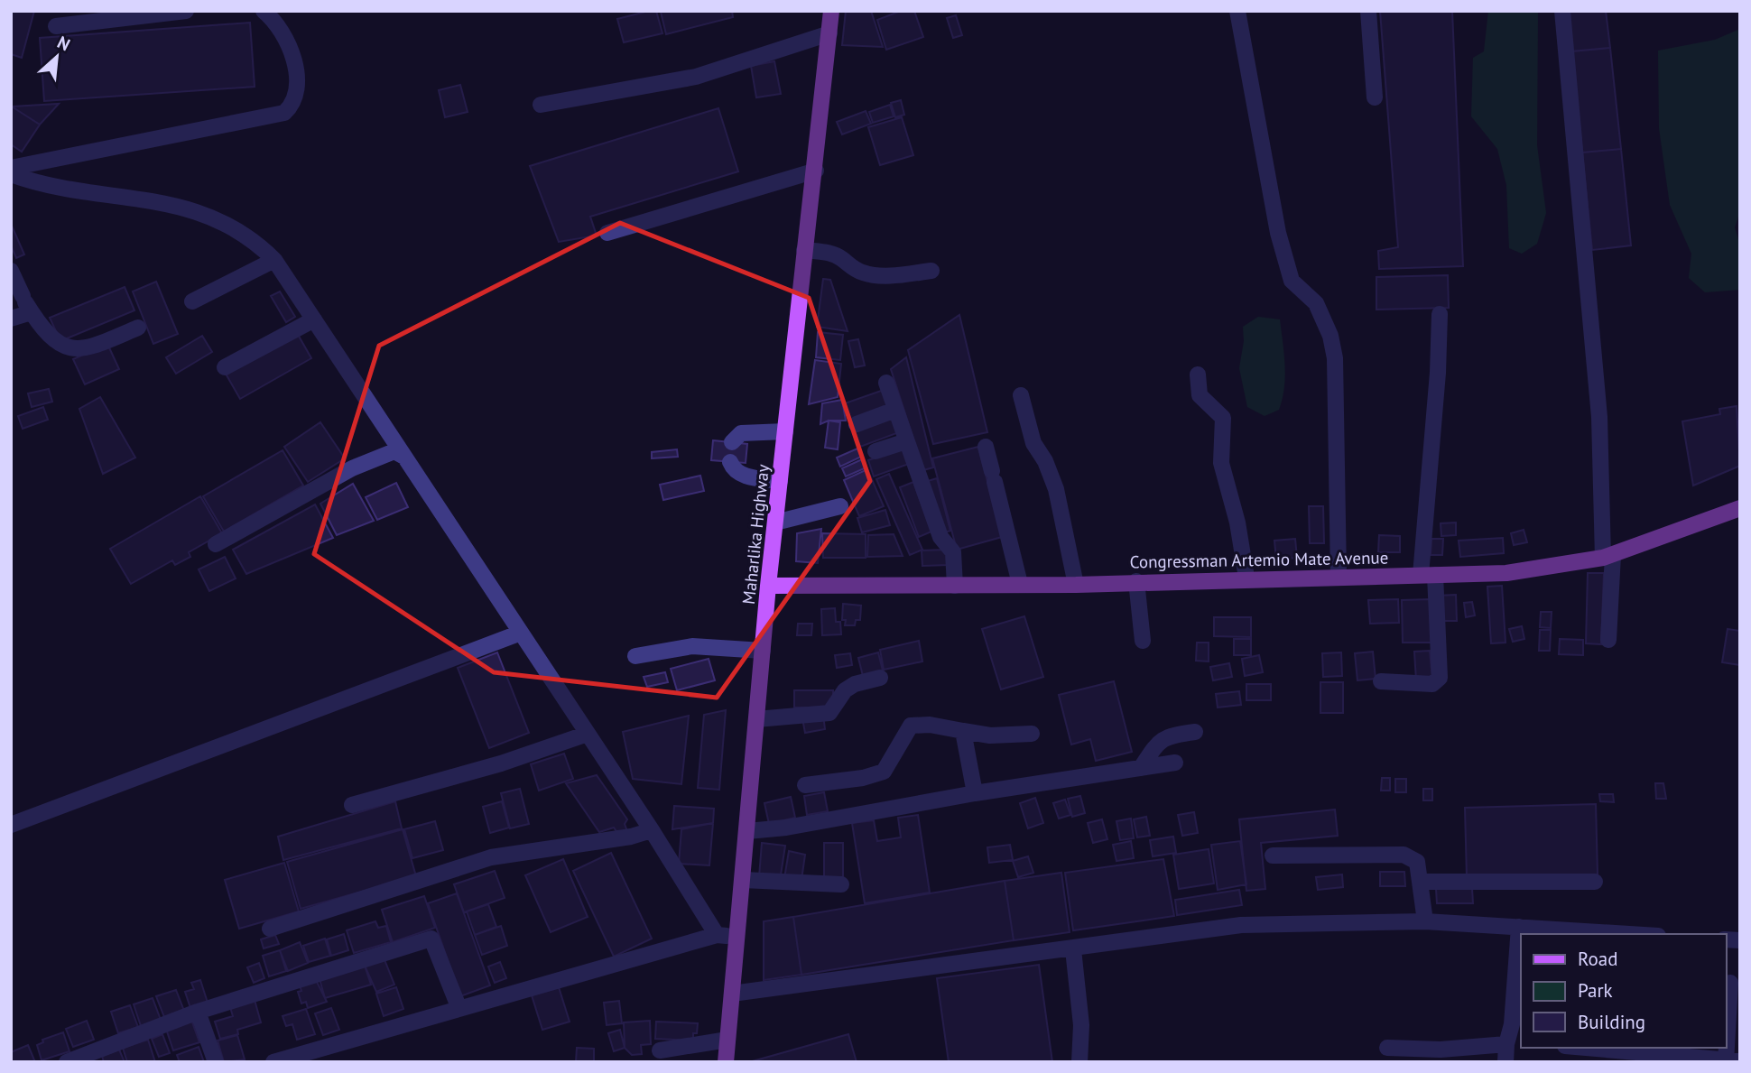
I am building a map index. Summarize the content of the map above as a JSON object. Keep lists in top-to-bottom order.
{
  "streets": {
    "main road": ["Maharlika Highway", "Congressman Artemio Mate Avenue"]
  },
  "crossings": [
    ["Maharlika Highway", "Congressman Artemio Mate Avenue"]
  ],
  "legend": ["Road", "Park", "Building"],
  "north": "top right"
}
